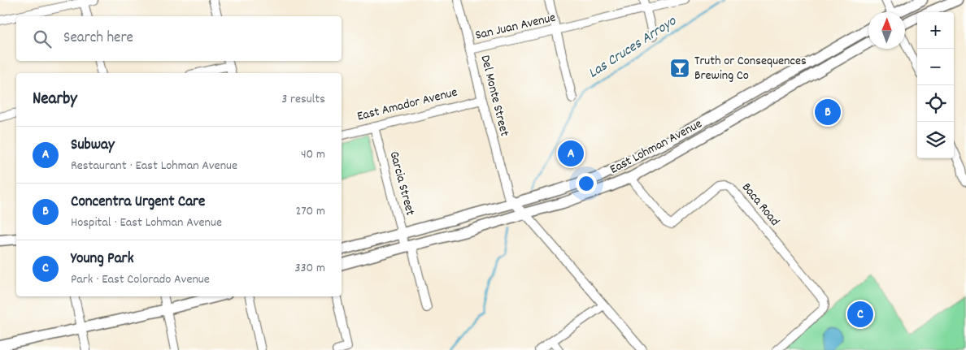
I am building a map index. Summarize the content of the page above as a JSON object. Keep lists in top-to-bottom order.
{
  "streets": {
    "main road": ["East Lohman Avenue"],
    "street": [
      "San Juan Avenue",
      "Del Monte Street",
      "East Amador Avenue",
      "Garcia Street",
      "Baca Road"
    ]
  },
  "crossings": [
    ["San Juan Avenue", "Del Monte Street"],
    ["Del Monte Street", "East Amador Avenue"],
    ["Del Monte Street", "East Lohman Avenue"],
    ["East Amador Avenue", "Garcia Street"],
    ["East Lohman Avenue", "Garcia Street"],
    ["East Lohman Avenue", "Baca Road"]
  ],
  "water": ["Las Cruces Arroyo"],
  "places": {
    "bar": ["Truth or Consequences Brewing Co"]
  },
  "north": "top",
  "page": {
    "map_buttons": ["+", "−"],
    "search": "Search here",
    "heading": ["Nearby", "3 results"],
    "pins": ["B", "A", "C"],
    "list": [
      {
        "mark": "A",
        "name": "Subway",
        "note": "Restaurant · East Lohman Avenue",
        "value": "40 m"
      },
      {
        "mark": "B",
        "name": "Concentra Urgent Care",
        "note": "Hospital · East Lohman Avenue",
        "value": "270 m"
      },
      {
        "mark": "C",
        "name": "Young Park",
        "note": "Park · East Colorado Avenue",
        "value": "330 m"
      }
    ]
  }
}
